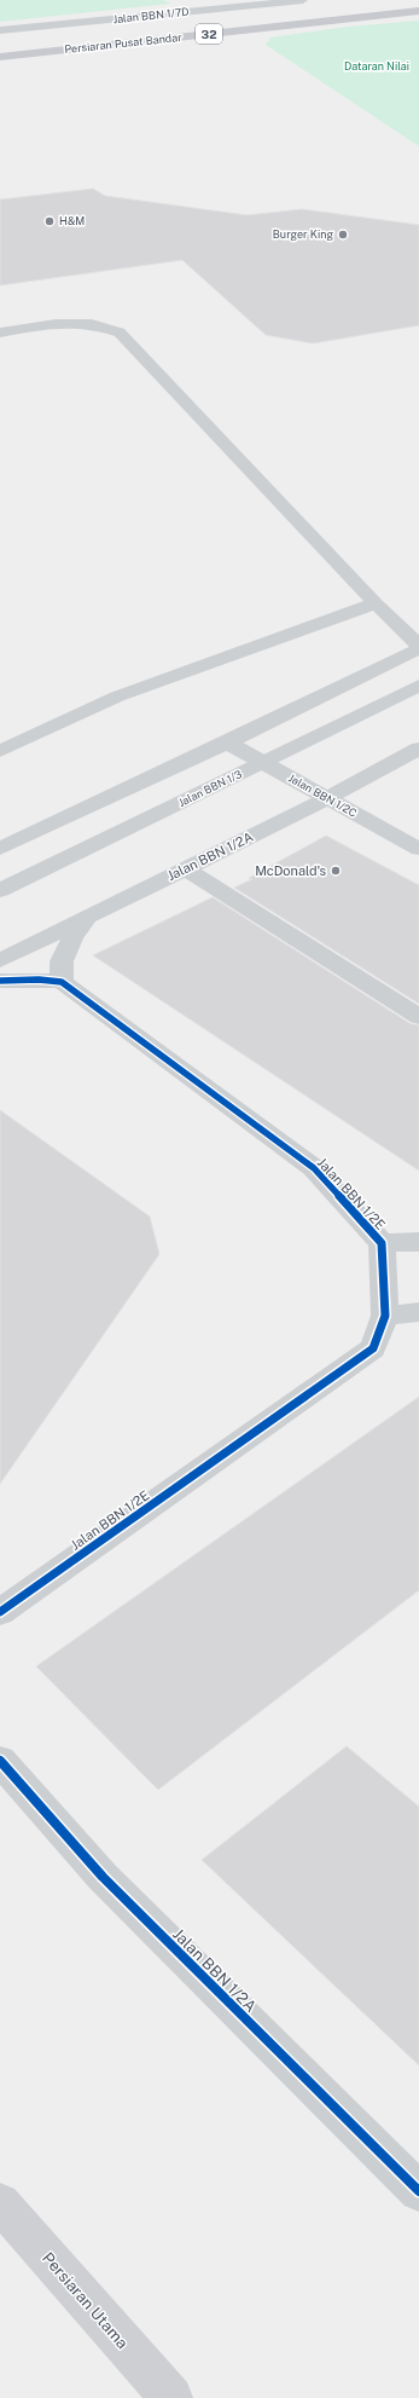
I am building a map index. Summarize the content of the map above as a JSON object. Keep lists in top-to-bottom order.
{
  "streets": {
    "main road": ["32", "Persiaran Pusat Bandar", "Persiaran Utama"],
    "street": [
      "Jalan BBN 1/7D",
      "Jalan BBN 1/3",
      "Jalan BBN 1/2C",
      "Jalan BBN 1/2A",
      "Jalan BBN 1/2E"
    ]
  },
  "crossings": [
    ["Jalan BBN 1/3", "Jalan BBN 1/2C"],
    ["Jalan BBN 1/2C", "Jalan BBN 1/2A"]
  ],
  "parks": ["Dataran Nilai"],
  "places": ["H&M", "Burger King", "McDonald's"]
}
